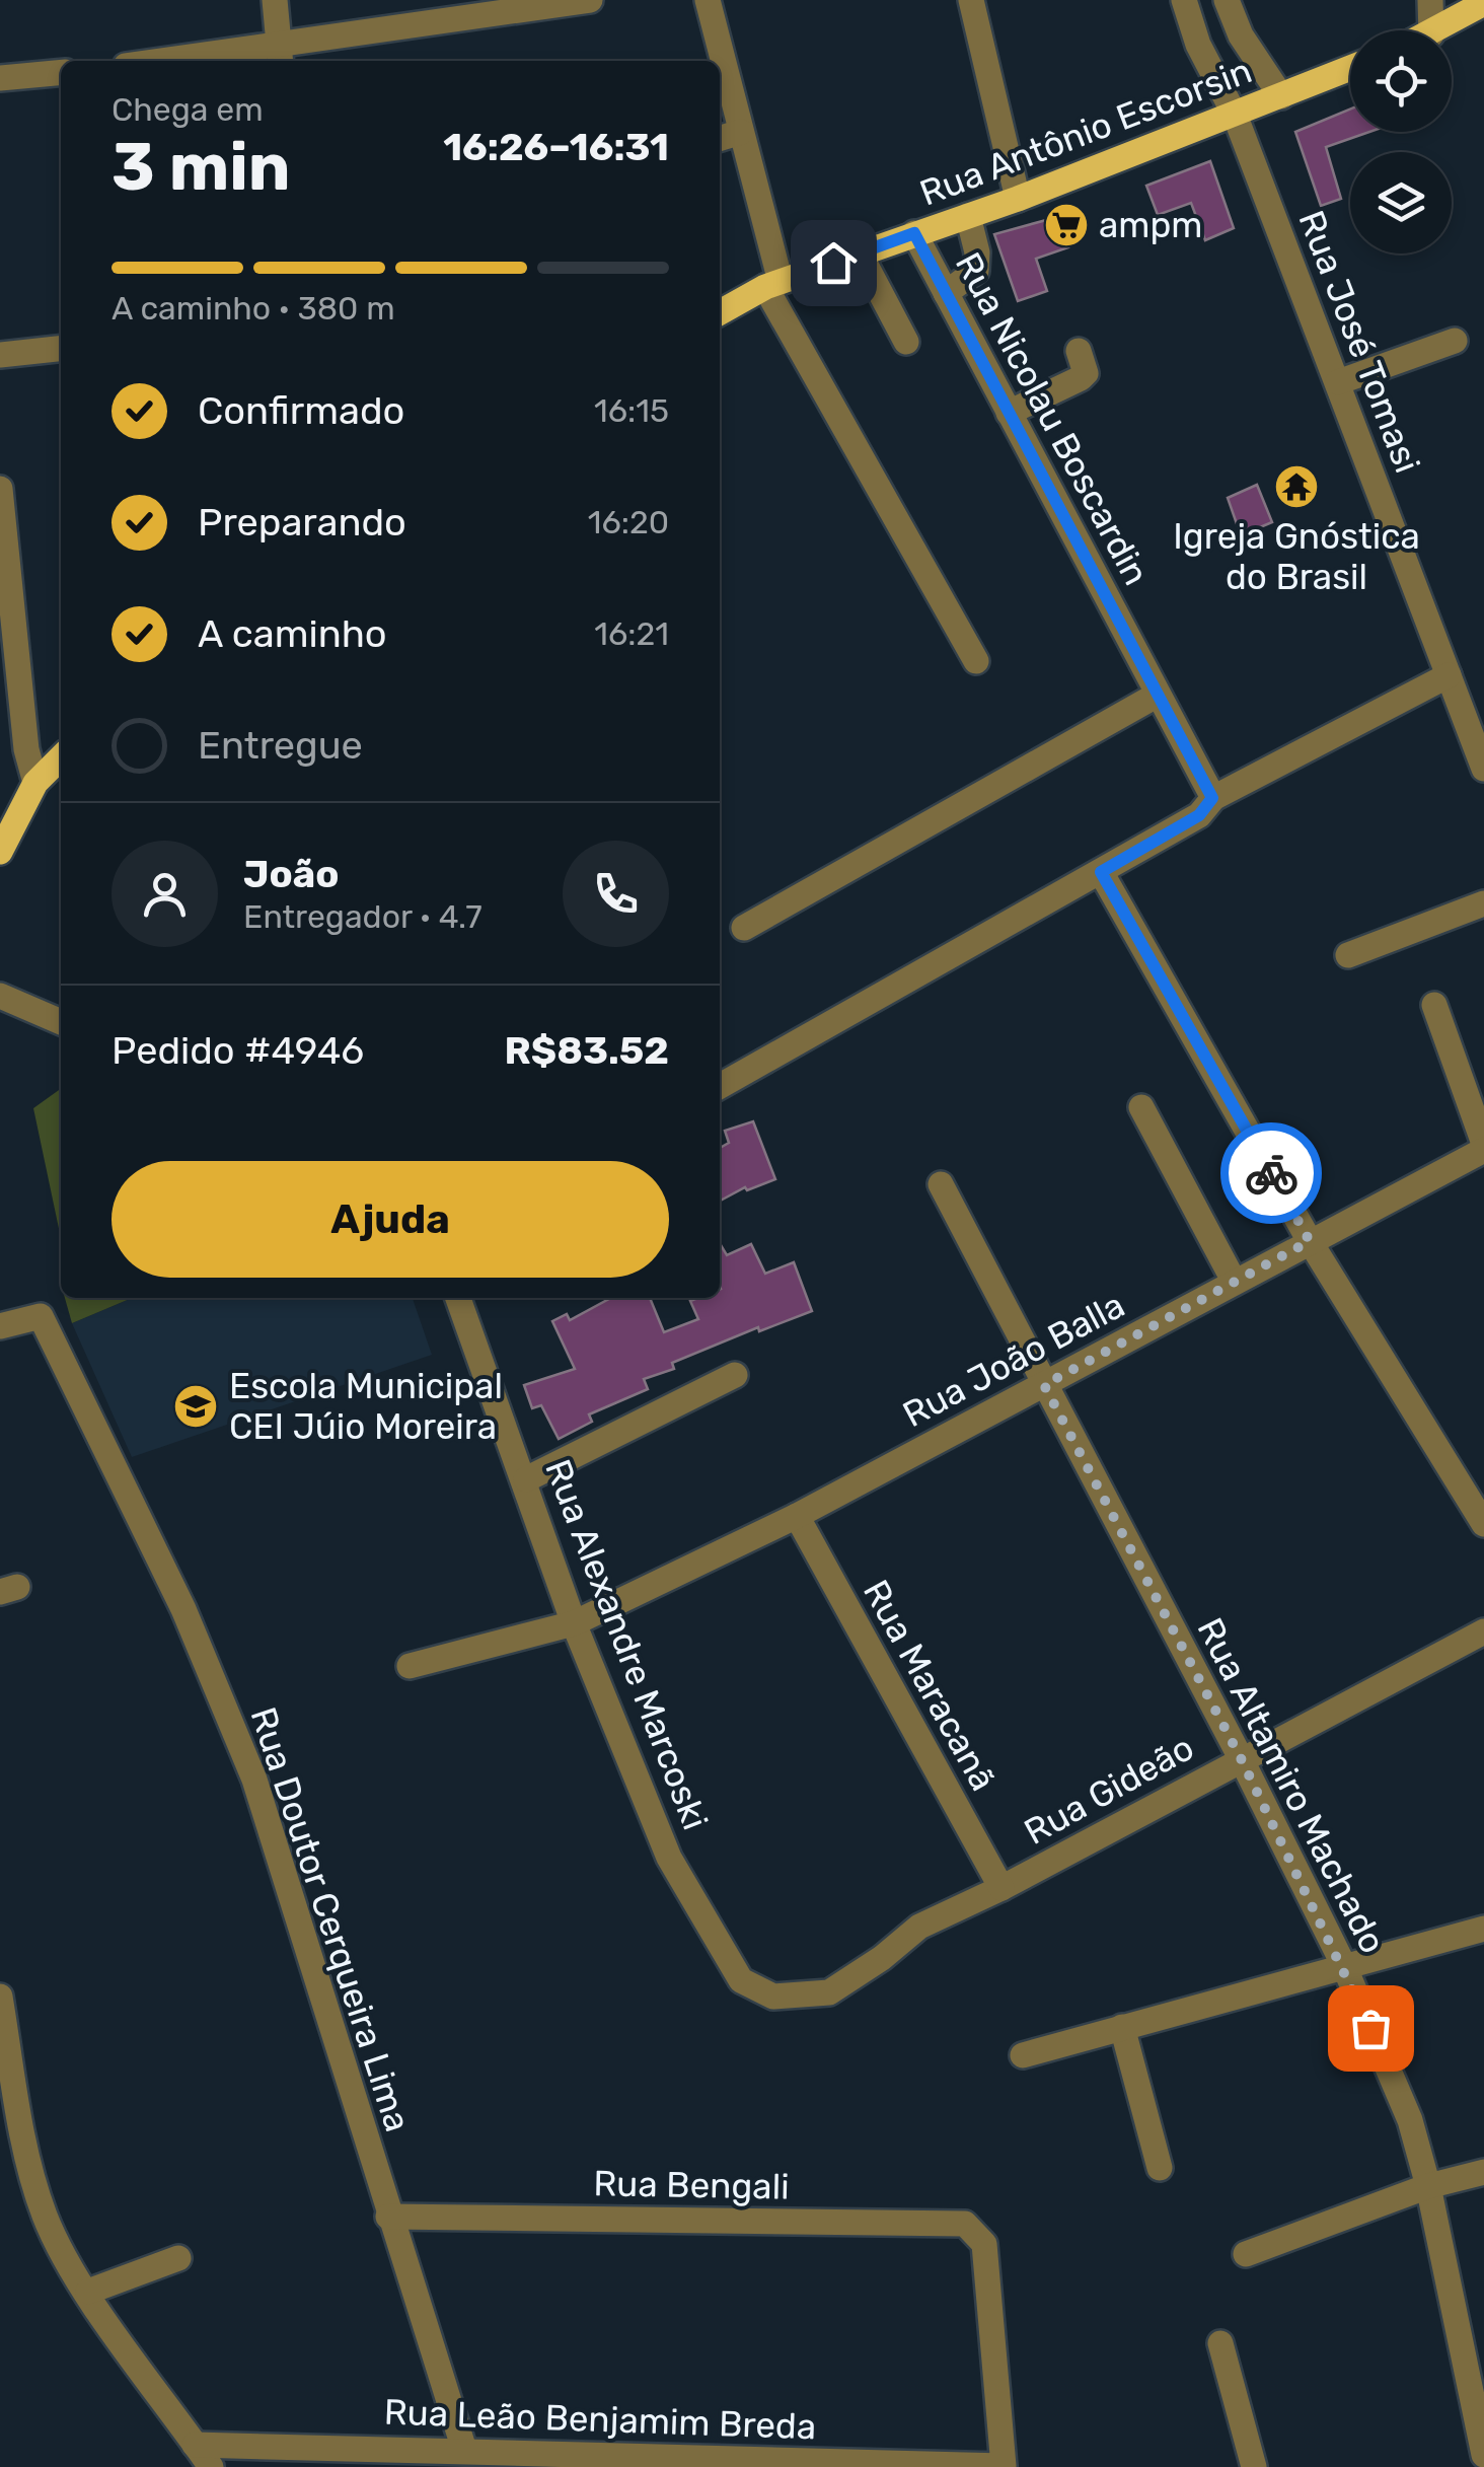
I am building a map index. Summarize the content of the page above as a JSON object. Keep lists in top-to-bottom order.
{
  "streets": {
    "main road": ["Rua Antônio Escorsin"],
    "street": [
      "Rua José Tomasi",
      "Rua Nicolau Boscardin",
      "Rua João Balla",
      "Rua Alexandre Marcoski",
      "Rua Maracanã",
      "Rua Altamiro Machado",
      "Rua Gideão",
      "Rua Doutor Cerqueira Lima",
      "Rua Bengali",
      "Rua Leão Benjamim Breda"
    ]
  },
  "crossings": [
    ["Rua Antônio Escorsin", "Rua José Tomasi"],
    ["Rua Antônio Escorsin", "Rua Nicolau Boscardin"],
    ["Rua João Balla", "Rua Alexandre Marcoski"],
    ["Rua João Balla", "Rua Maracanã"],
    ["Rua João Balla", "Rua Altamiro Machado"],
    ["Rua Alexandre Marcoski", "Rua Gideão"],
    ["Rua Maracanã", "Rua Gideão"],
    ["Rua Altamiro Machado", "Rua Gideão"],
    ["Rua Doutor Cerqueira Lima", "Rua Bengali"],
    ["Rua Doutor Cerqueira Lima", "Rua Leão Benjamim Breda"],
    ["Rua Bengali", "Rua Leão Benjamim Breda"]
  ],
  "places": {
    "supermarket": ["ampm"],
    "temple": ["Igreja Gnóstica do Brasil"],
    "school or university": ["Escola Municipal CEI Júio Moreira"]
  },
  "page": {
    "heading": ["3 min", "Chega em", "16:26–16:31"],
    "panel": [
      "João",
      "Entregador · 4.7",
      "Pedido #4946",
      "R$83.52"
    ],
    "bar": "A caminho · 380 m",
    "list": [
      ["Confirmado", "16:15"],
      ["Preparando", "16:20"],
      ["A caminho", "16:21"],
      "Entregue"
    ],
    "buttons": "Ajuda"
  }
}
